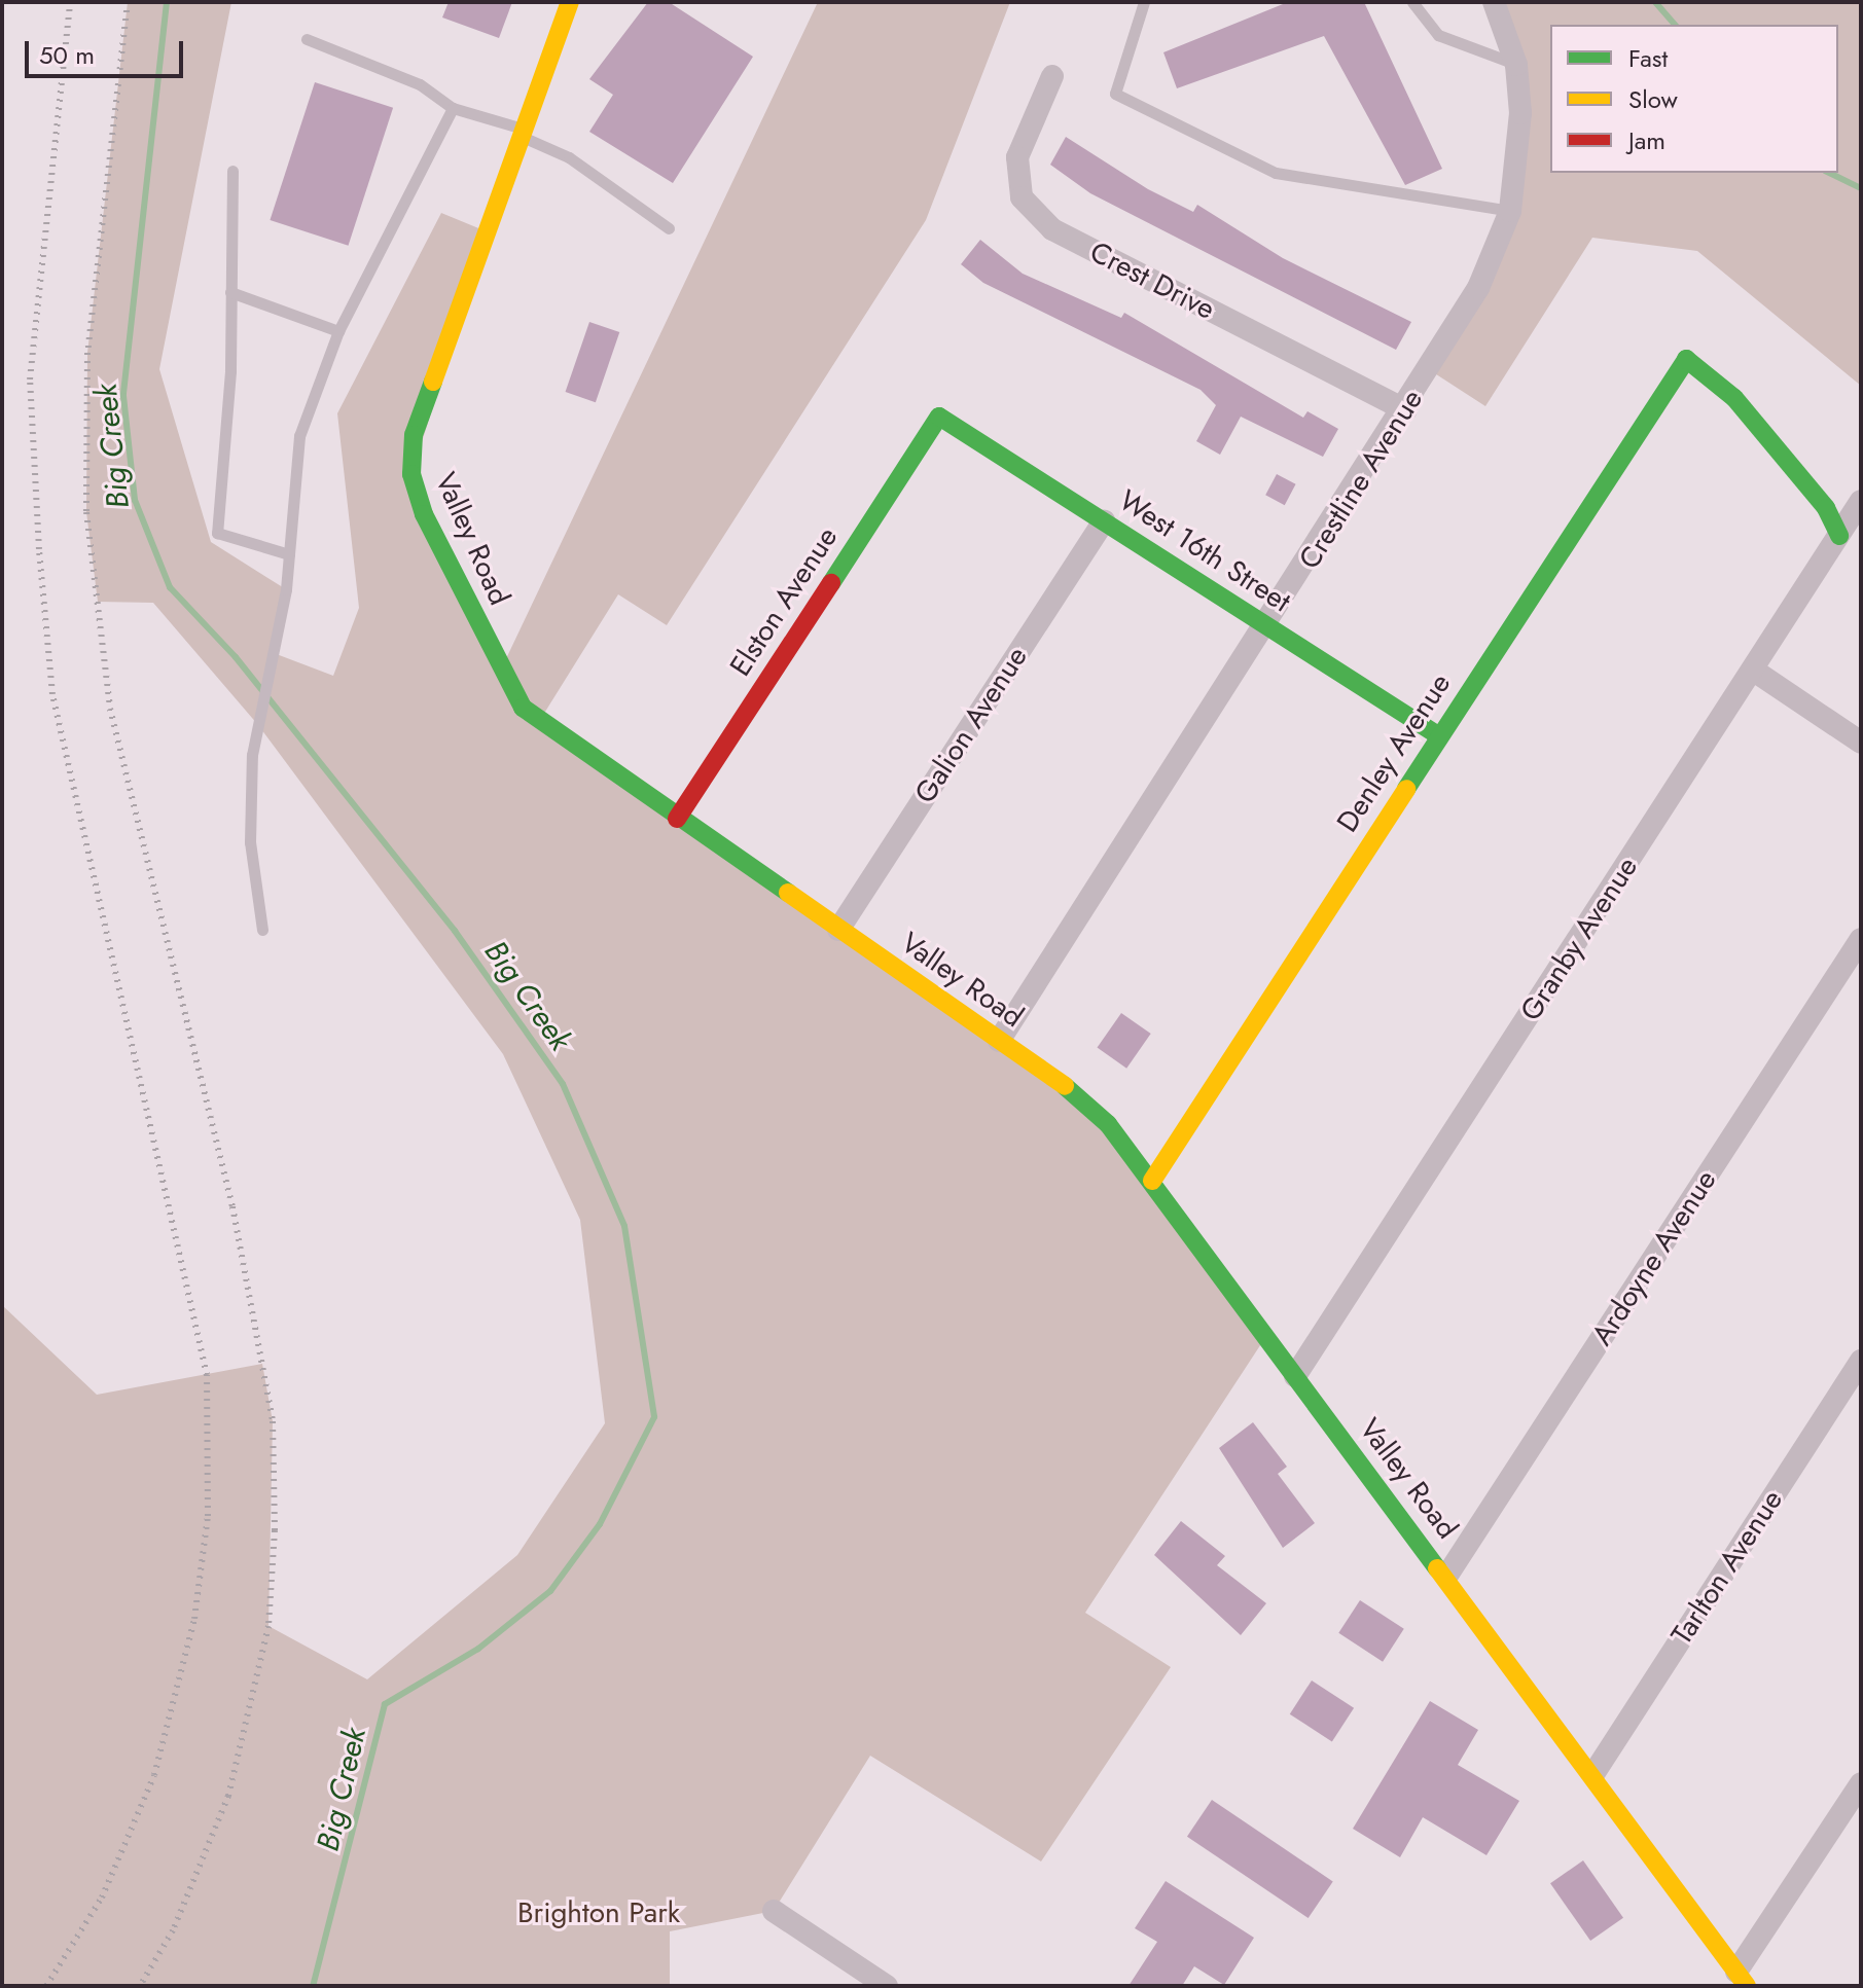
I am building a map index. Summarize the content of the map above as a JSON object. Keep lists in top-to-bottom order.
{
  "streets": {
    "street": [
      "Crest Drive",
      "Crestline Avenue",
      "Valley Road",
      "West 16th Street",
      "Elston Avenue",
      "Galion Avenue",
      "Denley Avenue",
      "Granby Avenue",
      "Ardoyne Avenue",
      "Tarlton Avenue"
    ]
  },
  "crossings": [
    ["Crest Drive", "Crestline Avenue"],
    ["Crestline Avenue", "Valley Road"],
    ["Crestline Avenue", "West 16th Street"],
    ["Valley Road", "Elston Avenue"],
    ["Valley Road", "Galion Avenue"],
    ["Valley Road", "Denley Avenue"],
    ["Valley Road", "Granby Avenue"],
    ["Valley Road", "Ardoyne Avenue"],
    ["Valley Road", "Tarlton Avenue"],
    ["West 16th Street", "Elston Avenue"],
    ["West 16th Street", "Galion Avenue"],
    ["West 16th Street", "Denley Avenue"],
    ["Denley Avenue", "Granby Avenue"]
  ],
  "water": ["Big Creek"],
  "parks": ["Brighton Park"],
  "legend": ["Fast", "Slow", "Jam"],
  "scale_bar": "50 m"
}
